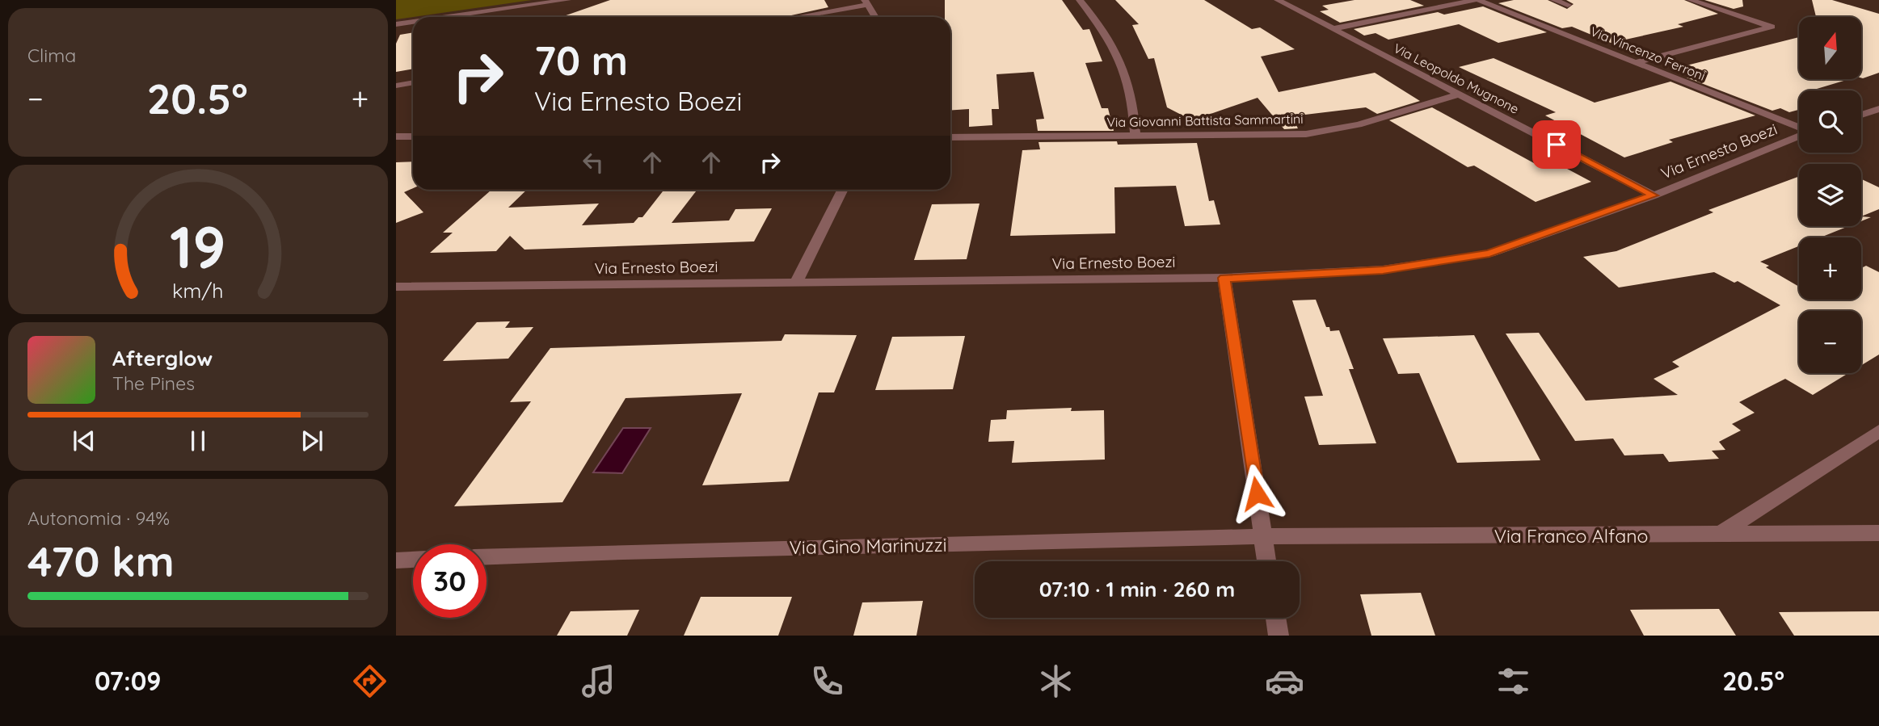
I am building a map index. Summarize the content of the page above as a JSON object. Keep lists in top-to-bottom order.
{
  "streets": {
    "street": [
      "Via Vincenzo Ferroni",
      "Via Leopoldo Mugnone",
      "Via Giovanni Battista Sammartini",
      "Via Ernesto Boezi",
      "Via Franco Alfano",
      "Via Gino Marinuzzi"
    ]
  },
  "crossings": [
    ["Via Leopoldo Mugnone", "Via Giovanni Battista Sammartini"],
    ["Via Leopoldo Mugnone", "Via Ernesto Boezi"],
    ["Via Franco Alfano", "Via Gino Marinuzzi"]
  ],
  "north": "top",
  "page": {
    "tile": [
      "Clima",
      ["Autonomia · 94%", "470 km"]
    ],
    "map_buttons": ["+", "−"],
    "turn": ["70 m", "Via Ernesto Boezi"],
    "heat": ["−", "20.5°", "+"],
    "song": ["Afterglow", "The Pines"],
    "limit": "30",
    "trip": "07:10 · 1 min · 260 m",
    "tabs": ["07:09", "20.5°"],
    "gauge": ["19", "km/h"]
  }
}
